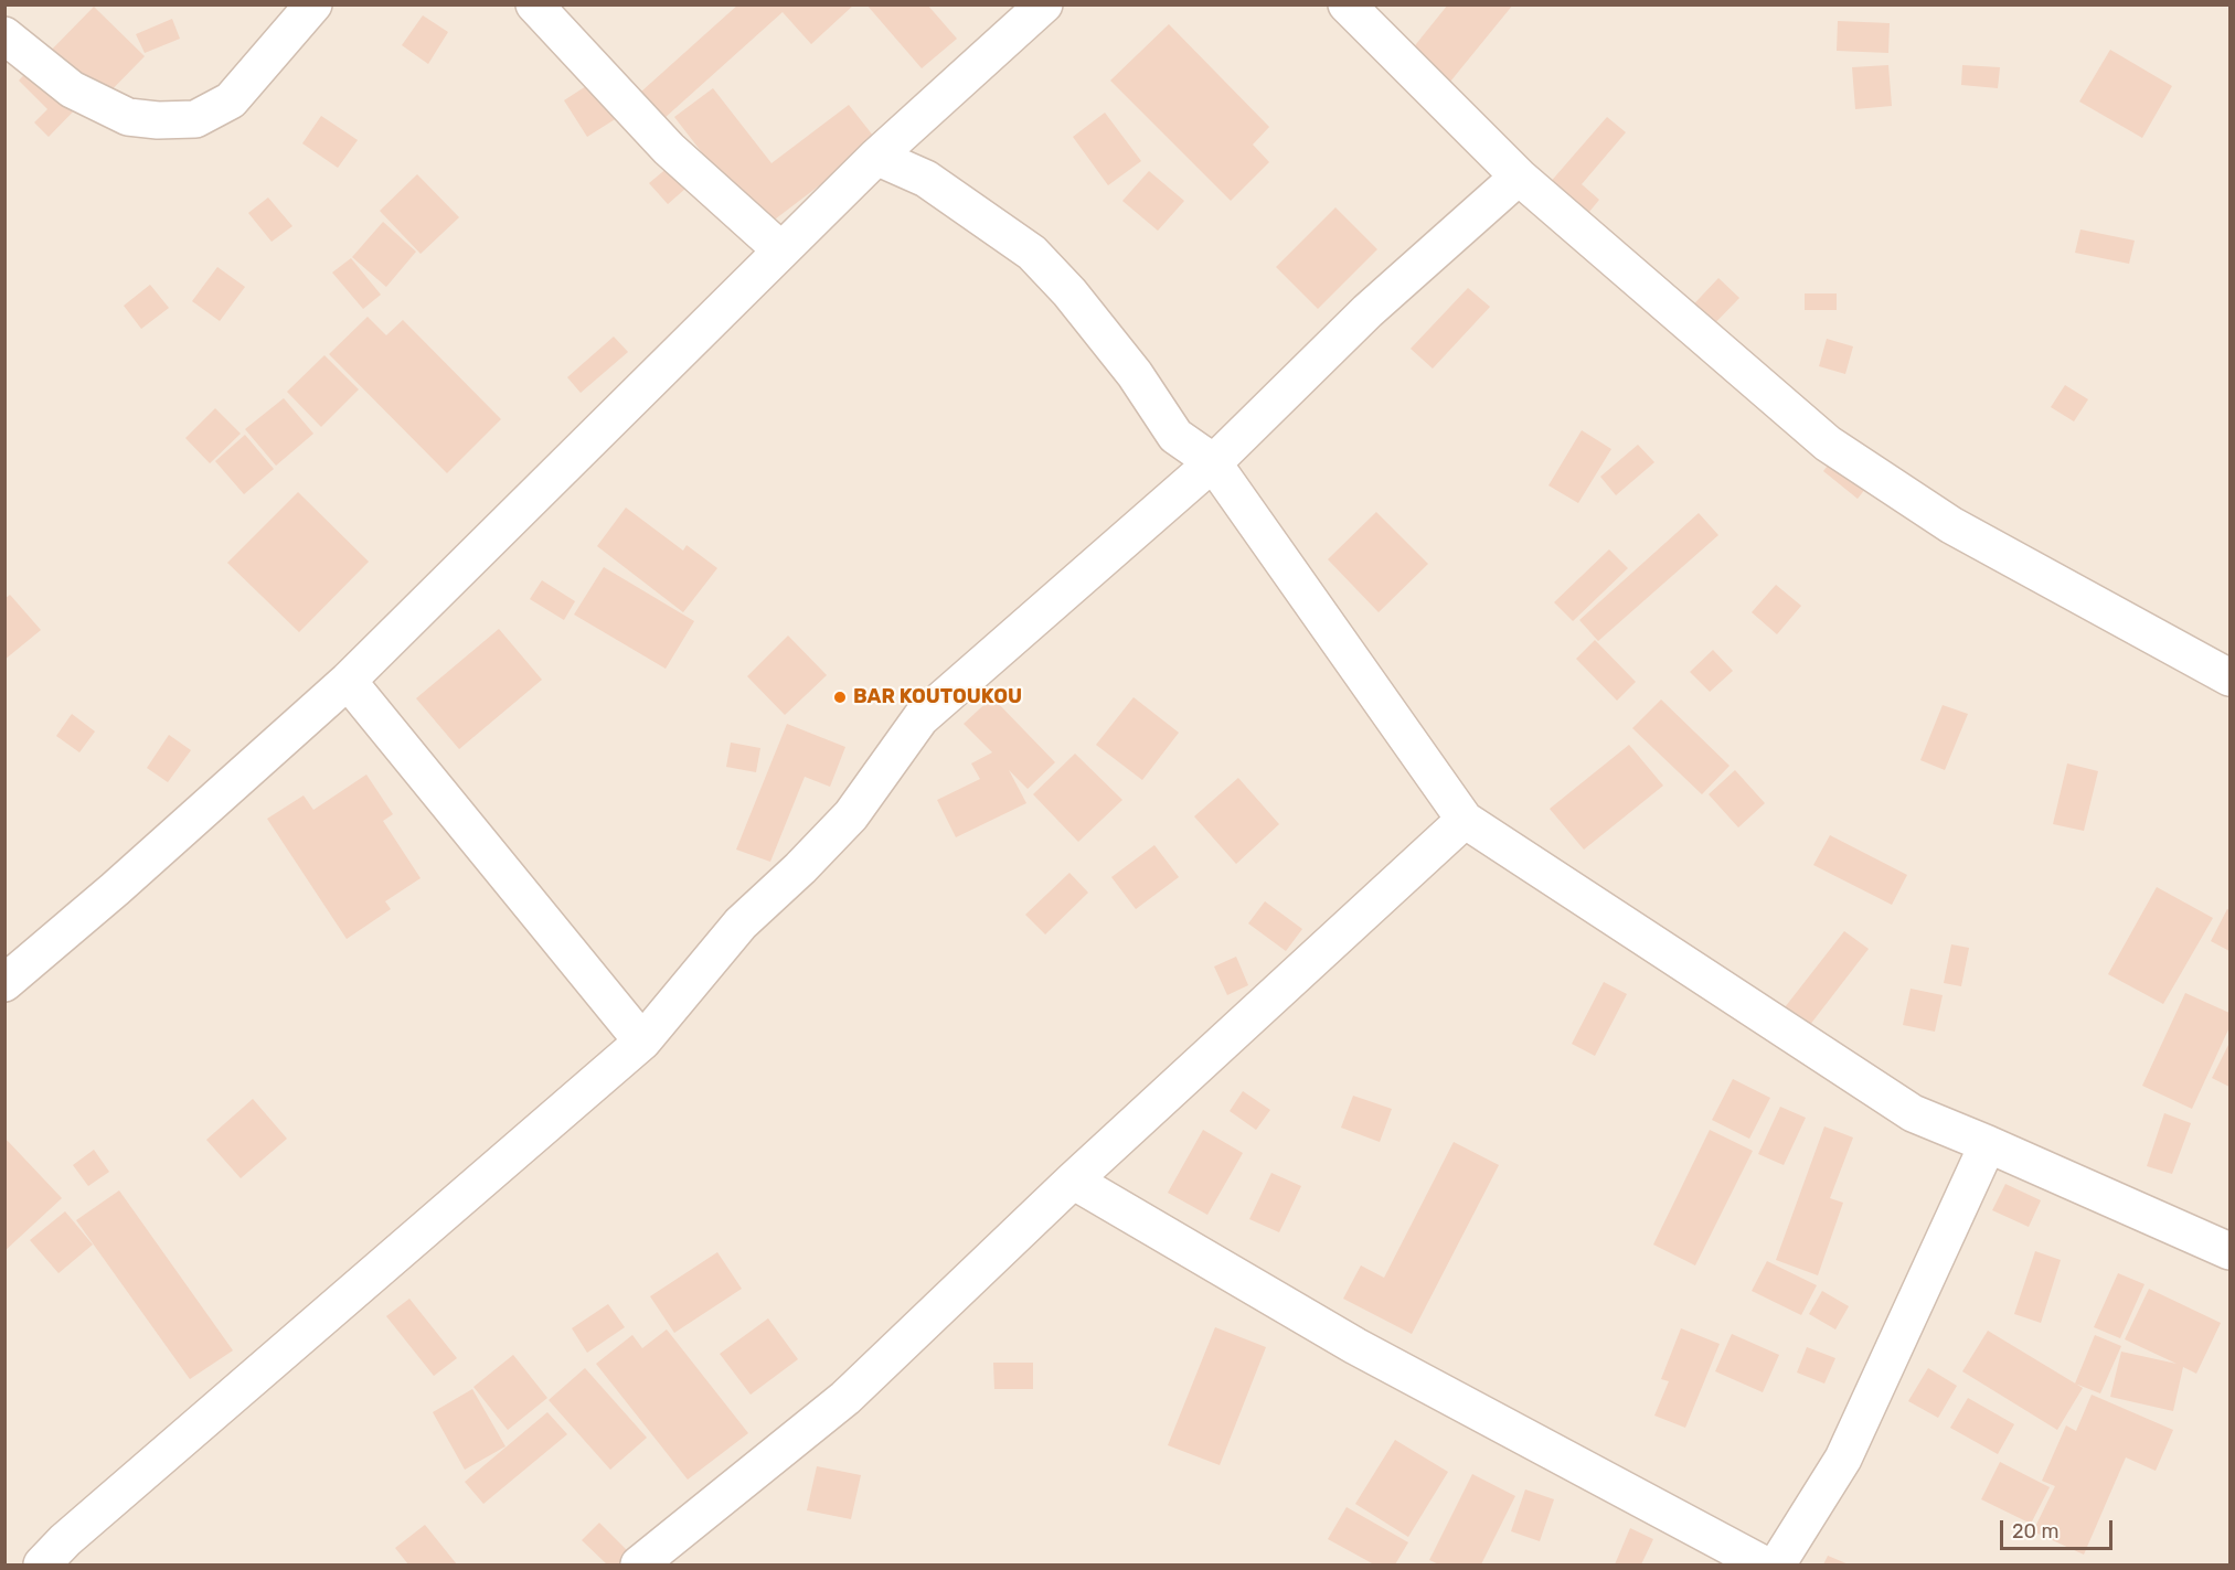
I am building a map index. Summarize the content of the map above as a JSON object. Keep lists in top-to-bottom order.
{
  "places": ["BAR KOUTOUKOU"],
  "scale_bar": "20 m"
}
